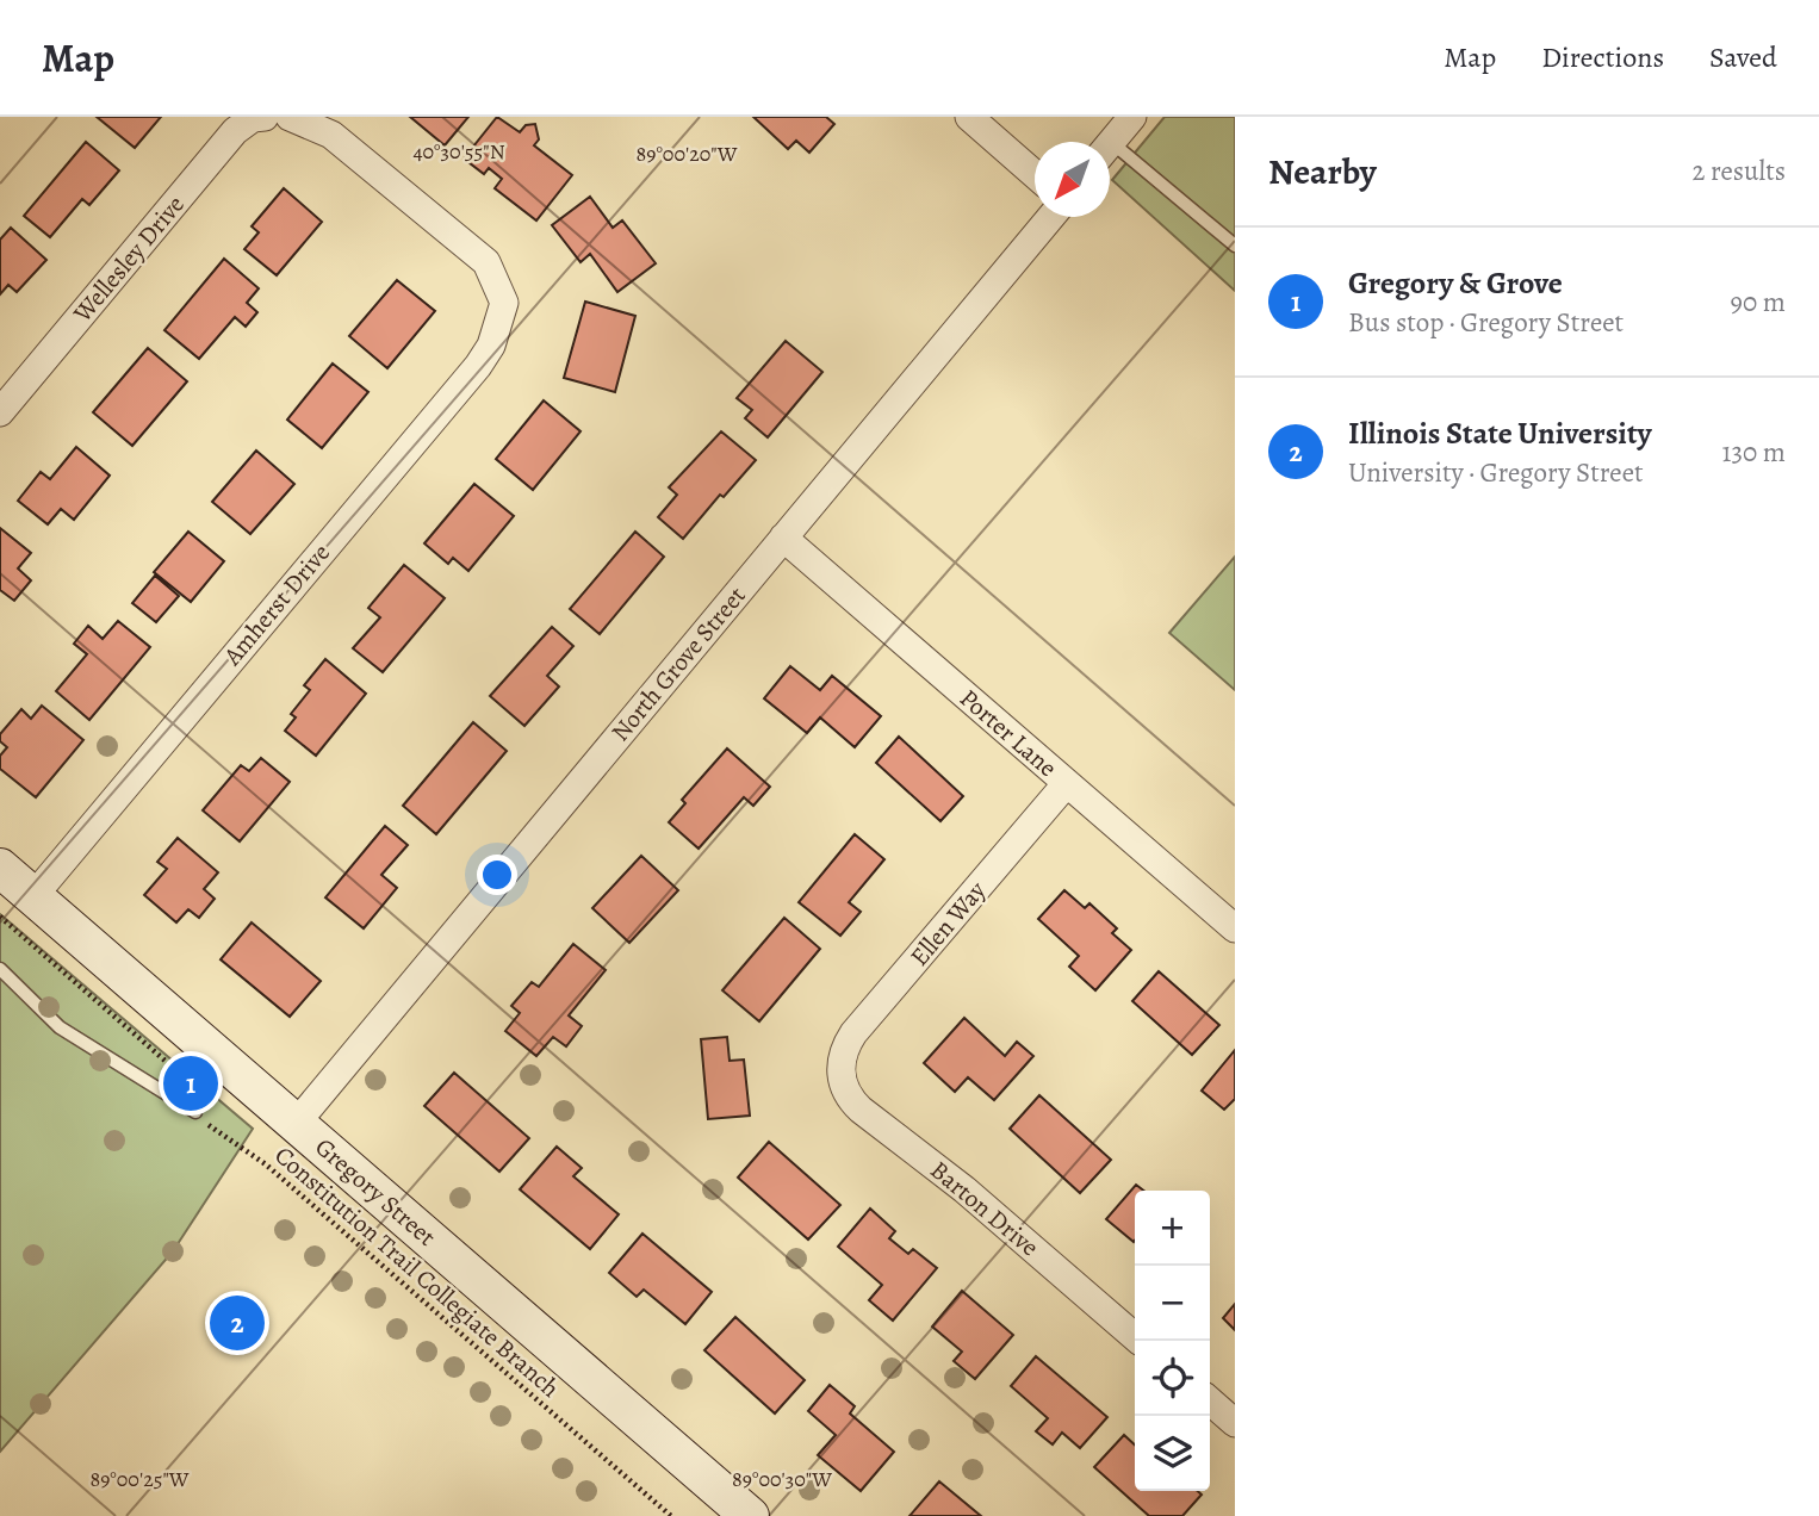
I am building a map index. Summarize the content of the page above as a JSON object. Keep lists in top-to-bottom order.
{
  "streets": {
    "main road": ["Gregory Street"],
    "street": [
      "Wellesley Drive",
      "Amherst Drive",
      "North Grove Street",
      "Porter Lane",
      "Ellen Way",
      "Barton Drive"
    ],
    "path": ["Constitution Trail Collegiate Branch"]
  },
  "crossings": [
    ["Amherst Drive", "Gregory Street"],
    ["North Grove Street", "Porter Lane"],
    ["North Grove Street", "Gregory Street"],
    ["Porter Lane", "Ellen Way"],
    ["Ellen Way", "Barton Drive"]
  ],
  "north": "bottom left",
  "page": {
    "header": "Map",
    "nav": ["Map", "Directions", "Saved"],
    "heading": ["Nearby", "2 results"],
    "list": [
      {
        "mark": "1",
        "name": "Gregory & Grove",
        "note": "Bus stop · Gregory Street",
        "value": "90 m"
      },
      {
        "mark": "2",
        "name": "Illinois State University",
        "note": "University · Gregory Street",
        "value": "130 m"
      }
    ],
    "pins": ["1", "2"],
    "map_buttons": ["+", "−"]
  },
  "coordinates": [
    "40°30'55\"N",
    "89°00'20\"W",
    "89°00'25\"W",
    "89°00'30\"W"
  ]
}
